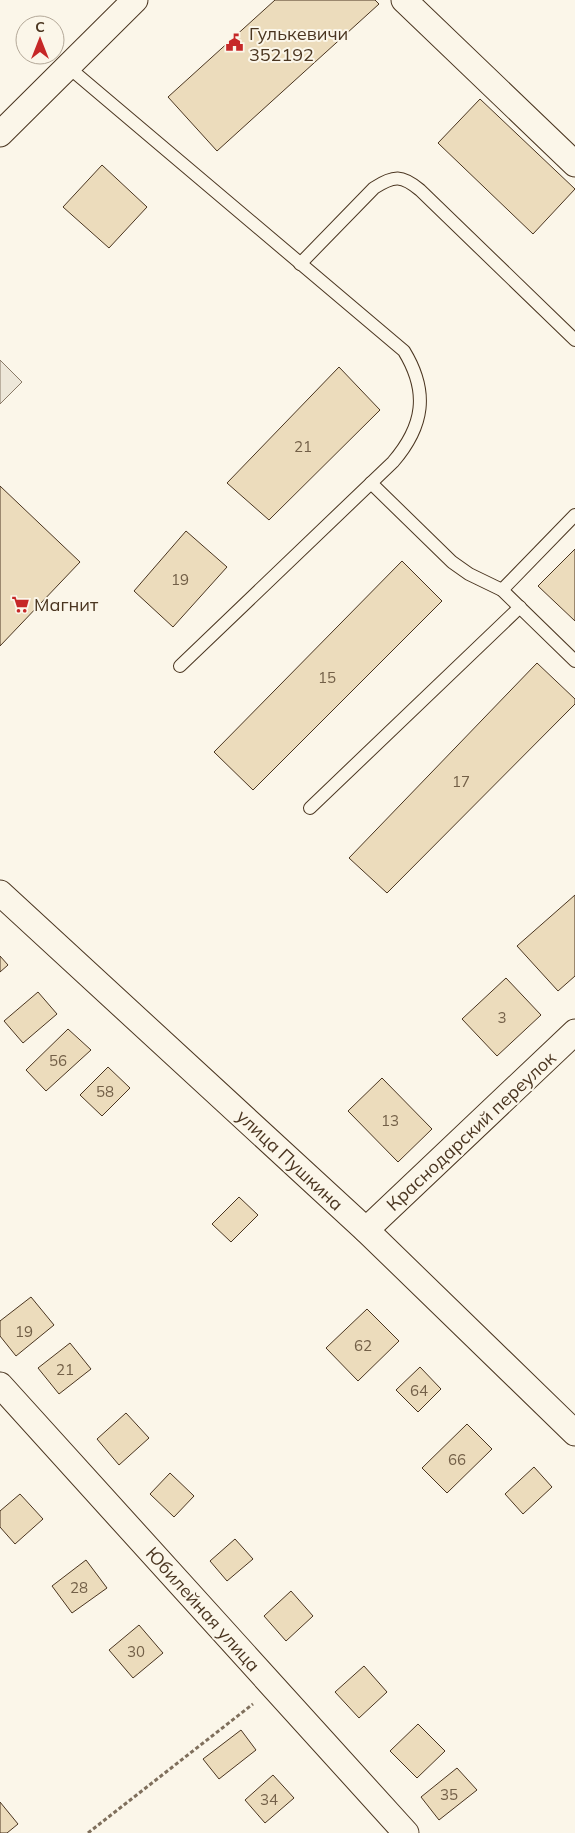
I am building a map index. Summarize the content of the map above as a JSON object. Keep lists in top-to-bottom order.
{
  "streets": {
    "street": ["Краснодарский переулок", "улица Пушкина", "Юбилейная улица"]
  },
  "crossings": [
    ["Краснодарский переулок", "улица Пушкина"]
  ],
  "places": {
    "public building": ["Гулькевичи 352192"],
    "supermarket": ["Магнит"]
  },
  "house_numbers": [
    "21",
    "19",
    "15",
    "17",
    "3",
    "56",
    "58",
    "13",
    "19",
    "62",
    "21",
    "64",
    "66",
    "28",
    "30",
    "35",
    "34"
  ],
  "north": "top"
}
